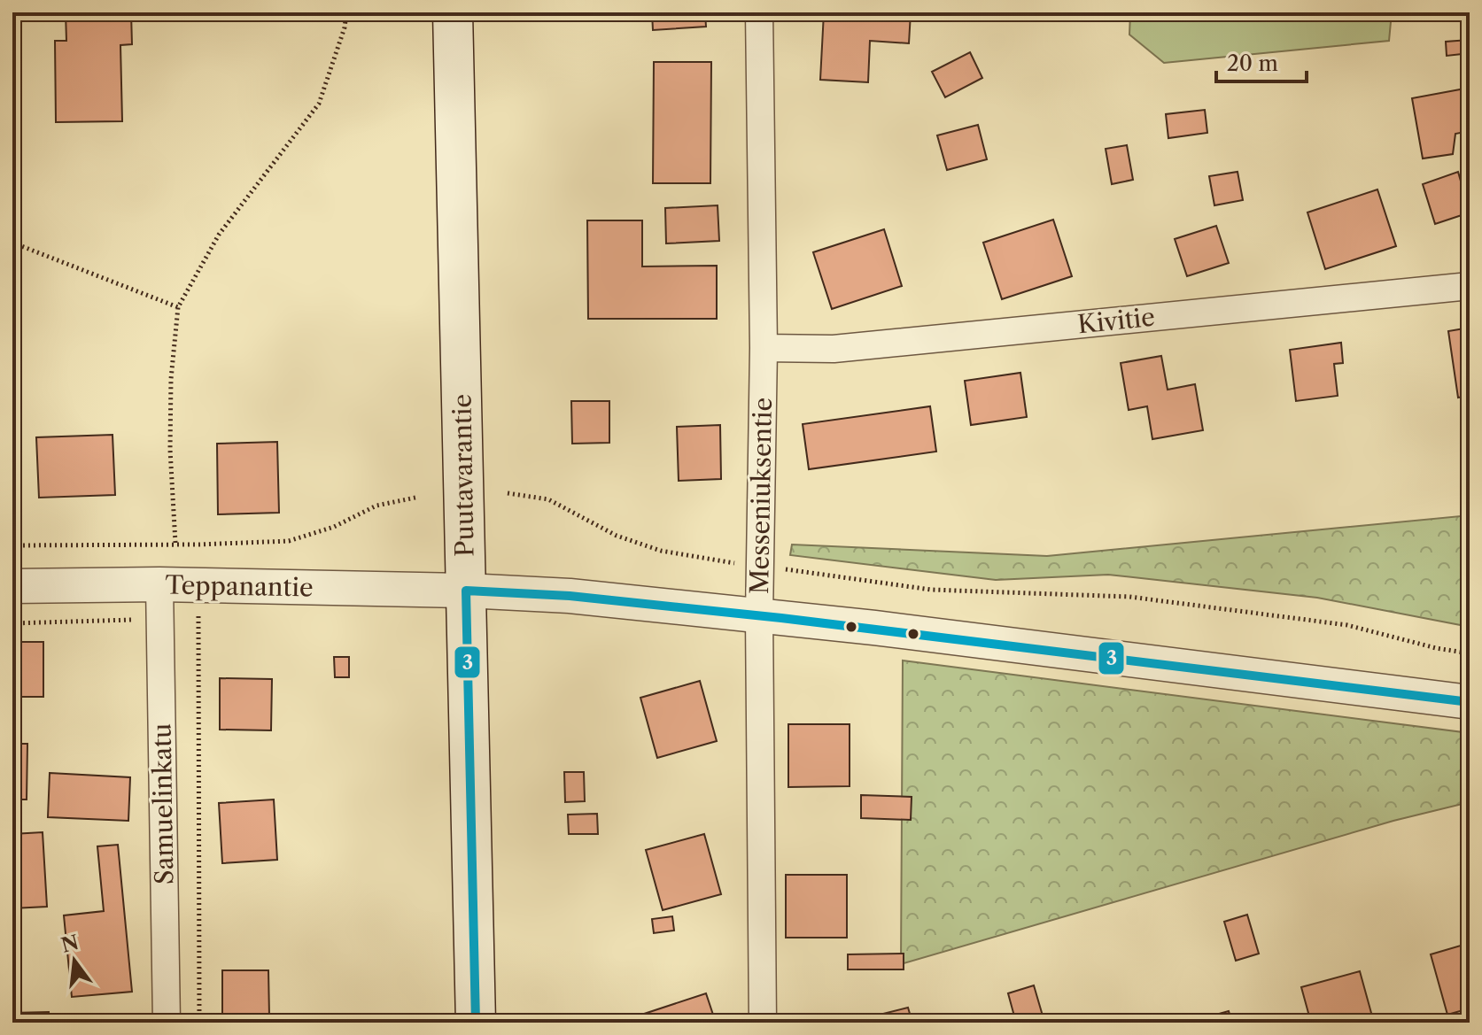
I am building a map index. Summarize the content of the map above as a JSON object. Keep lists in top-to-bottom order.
{
  "streets": {
    "main road": ["Puutavarantie"],
    "street": [
      "Kivitie",
      "Messeniuksentie",
      "Teppanantie",
      "Samuelinkatu"
    ]
  },
  "crossings": [
    ["Kivitie", "Messeniuksentie"],
    ["Puutavarantie", "Teppanantie"],
    ["Messeniuksentie", "Teppanantie"],
    ["Teppanantie", "Samuelinkatu"]
  ],
  "lines": ["transit line 3"],
  "scale_bar": "20 m",
  "north": "top"
}
